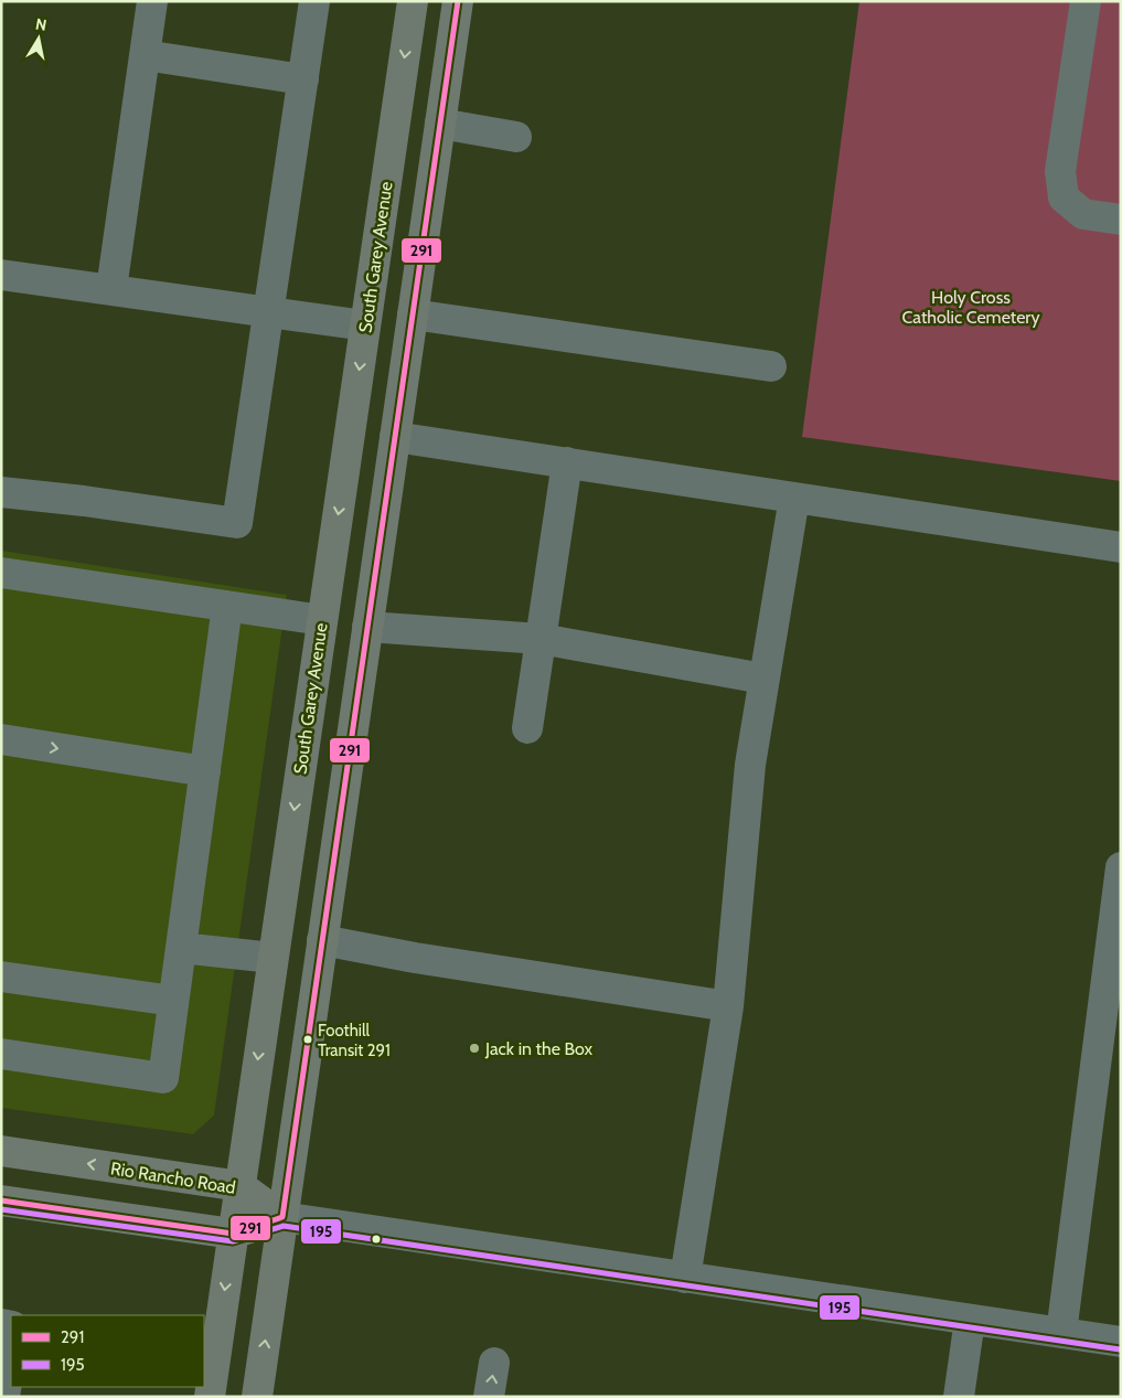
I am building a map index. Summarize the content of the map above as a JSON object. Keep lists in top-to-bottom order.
{
  "streets": {
    "main road": ["South Garey Avenue", "Rio Rancho Road"]
  },
  "crossings": [
    ["South Garey Avenue", "Rio Rancho Road"]
  ],
  "parks": ["Holy Cross Catholic Cemetery"],
  "places": ["Foothill Transit 291", "Jack in the Box"],
  "lines": ["transit line 291", "transit line 195"],
  "legend": ["291", "195"],
  "north": "top"
}
